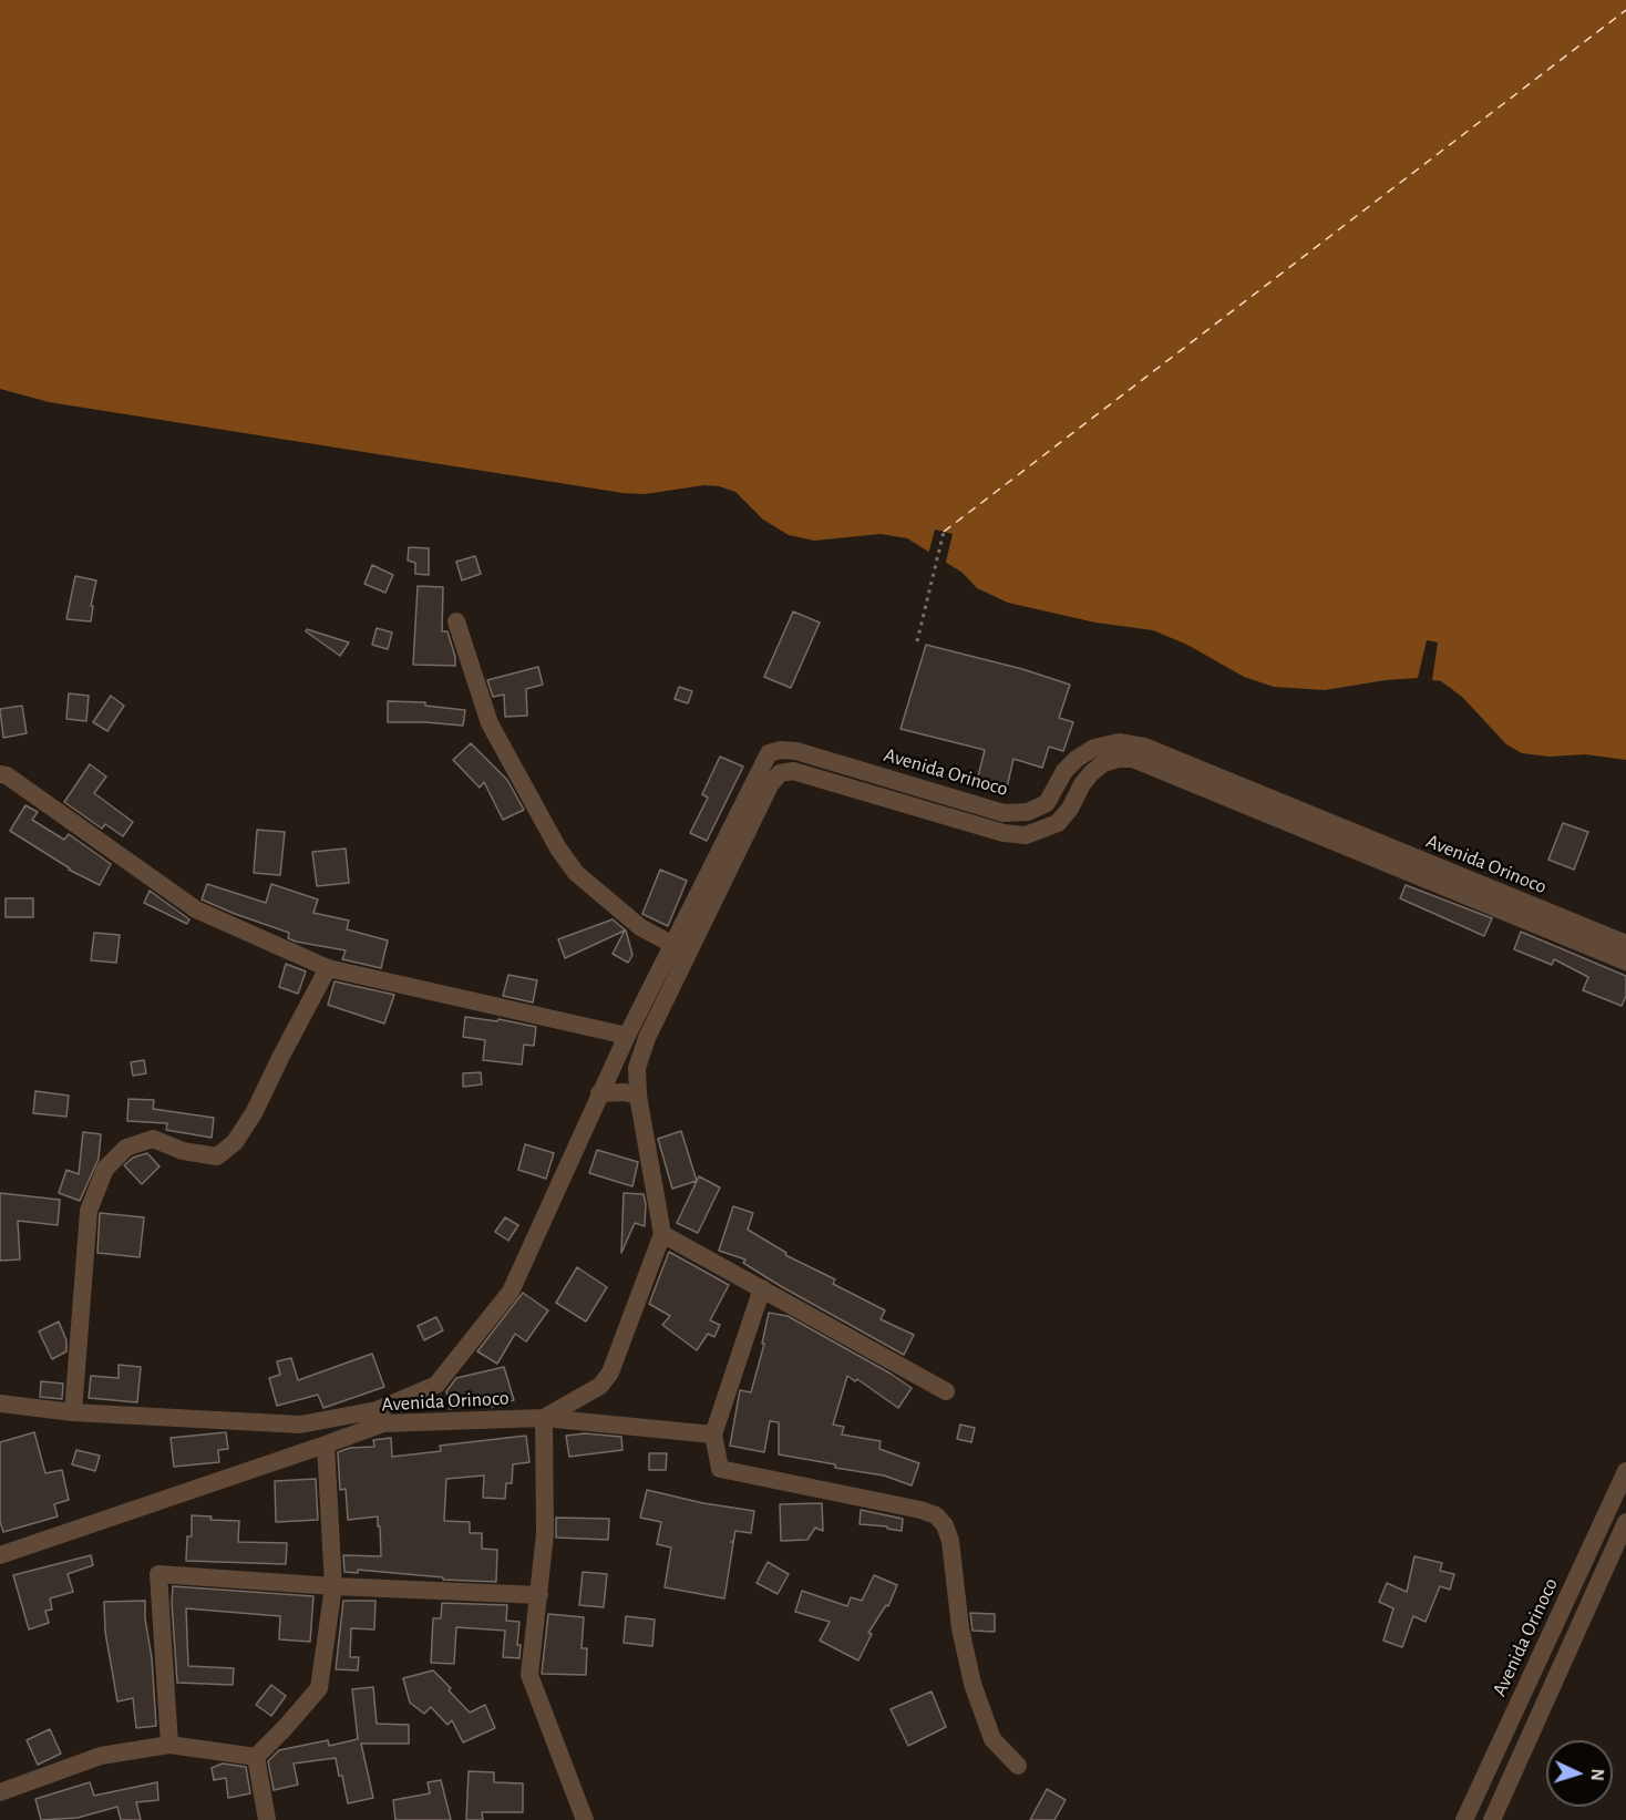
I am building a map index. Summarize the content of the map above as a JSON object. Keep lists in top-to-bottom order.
{
  "streets": {
    "street": ["Avenida Orinoco"]
  },
  "north": "right"
}
